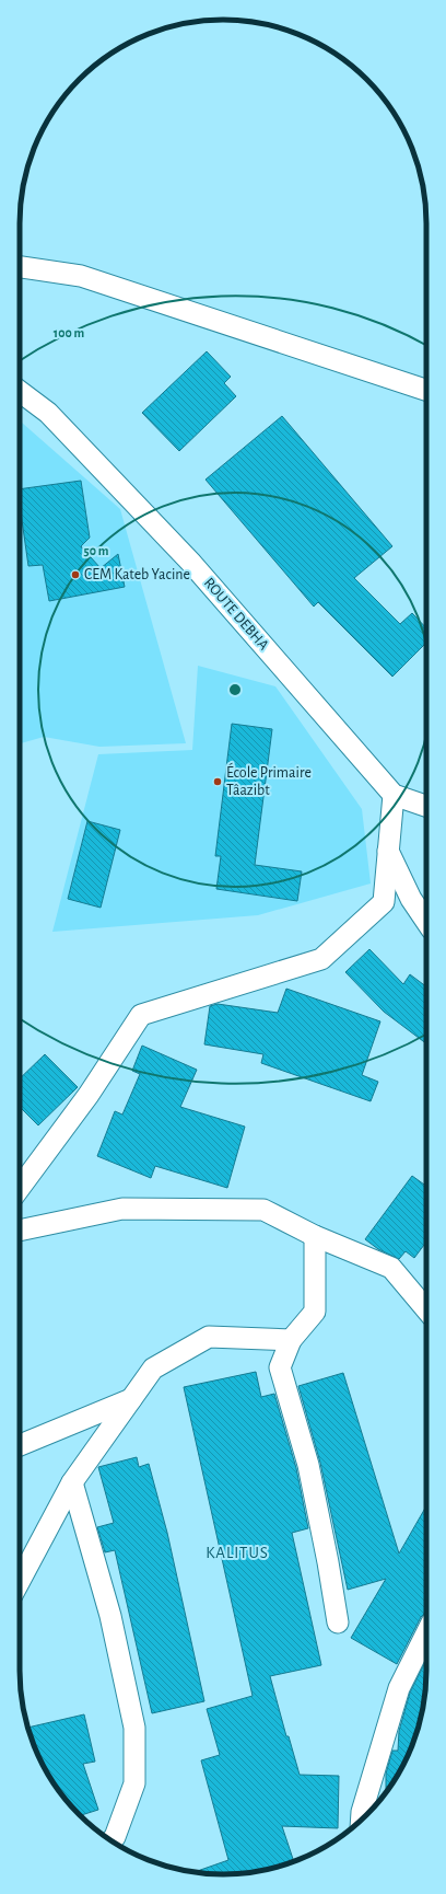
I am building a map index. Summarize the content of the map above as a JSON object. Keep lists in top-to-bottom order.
{
  "streets": {
    "street": ["ROUTE DEBHA"]
  },
  "districts": ["KALITUS"],
  "places": ["CEM Kateb Yacine", "École Primaire Tâazibt"],
  "rings": ["100 m", "50 m"]
}
